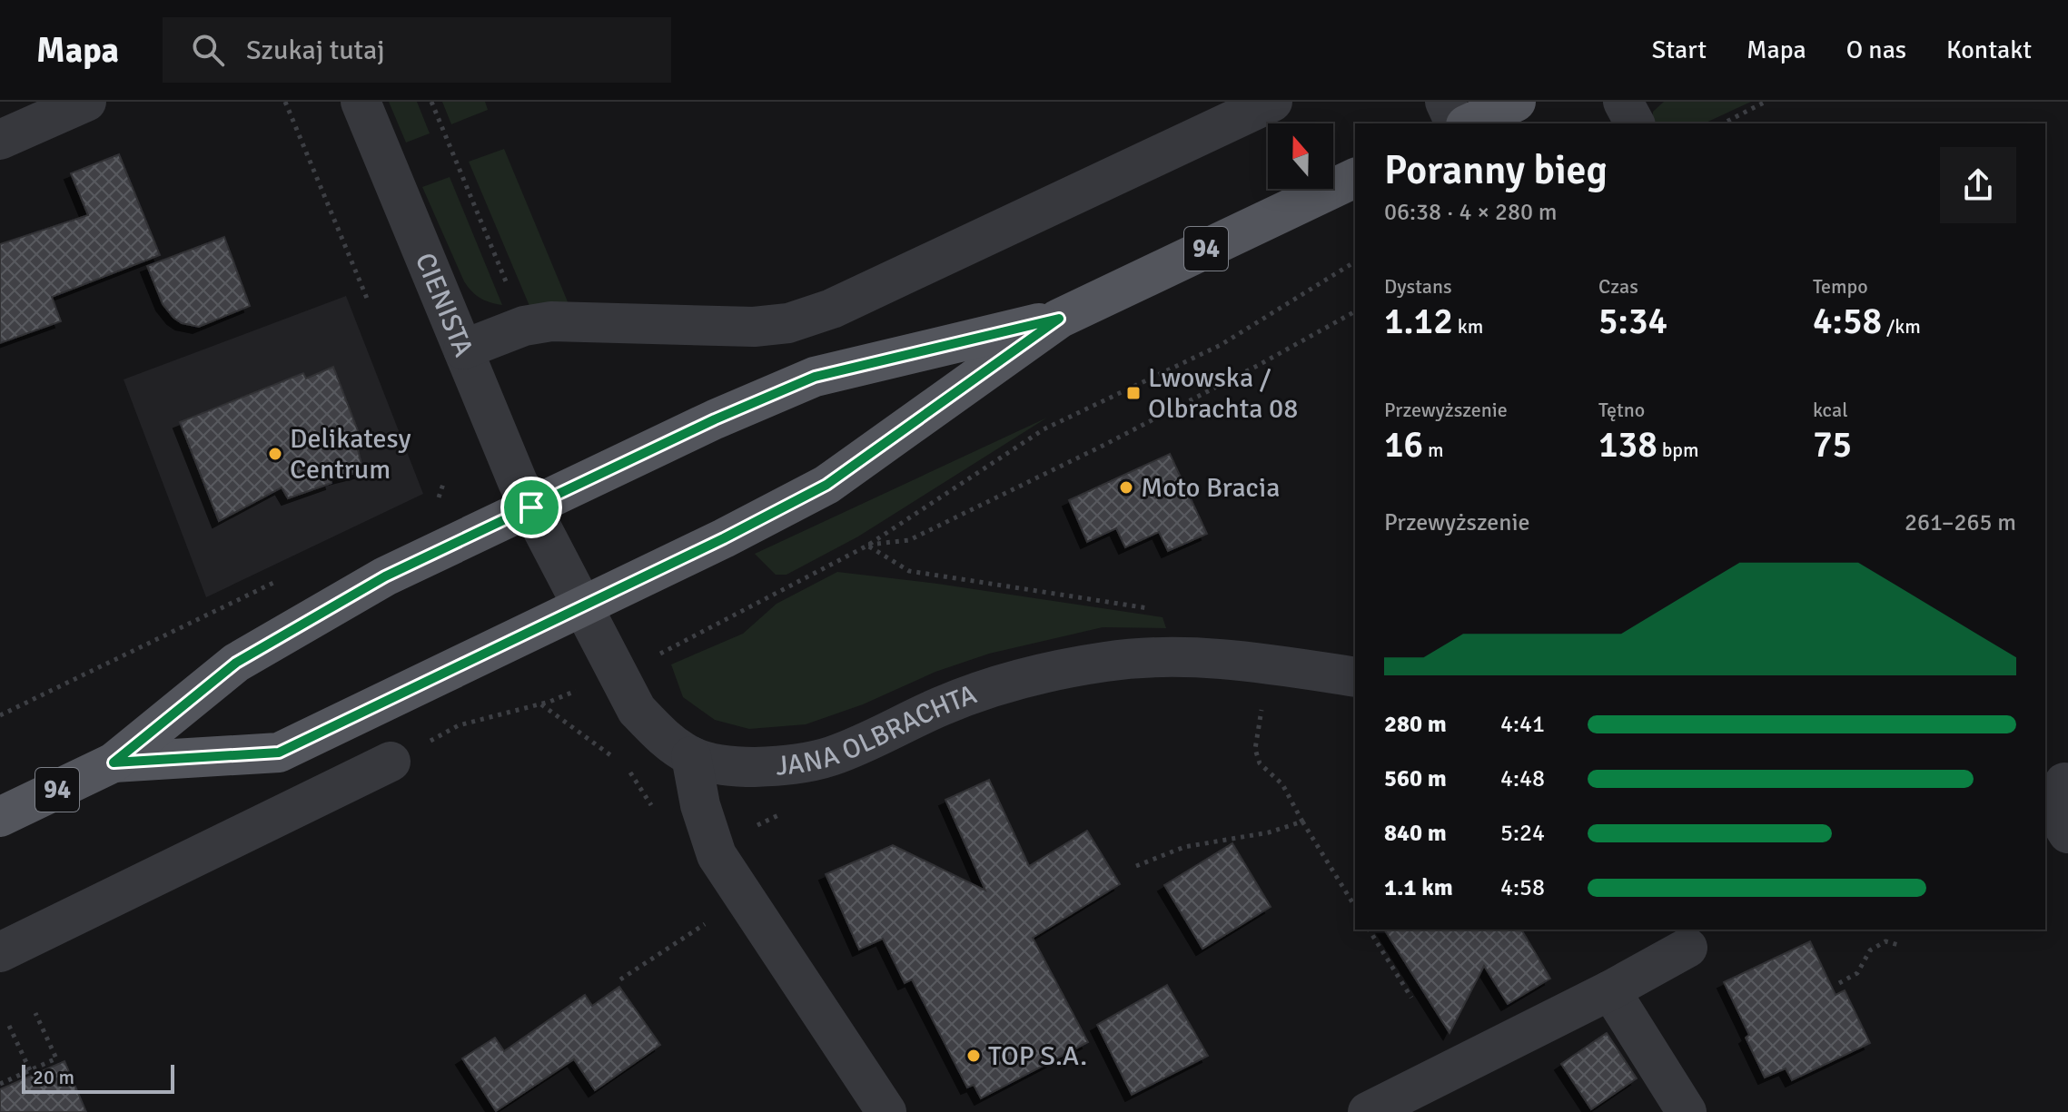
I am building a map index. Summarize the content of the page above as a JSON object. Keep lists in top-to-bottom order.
{
  "streets": {
    "main road": ["94"],
    "street": ["CIENISTA", "JANA OLBRACHTA"]
  },
  "crossings": [
    ["94", "CIENISTA"],
    ["94", "JANA OLBRACHTA"],
    ["CIENISTA", "JANA OLBRACHTA"]
  ],
  "places": {
    "transit": ["Lwowska / Olbrachta 08"],
    "other": ["Delikatesy Centrum", "Moto Bracia", "TOP S.A."]
  },
  "scale_bar": "20 m",
  "north": "top",
  "page": {
    "header": "Mapa",
    "search": "Szukaj tutaj",
    "nav": [
      "Start",
      "Mapa",
      "O nas",
      "Kontakt"
    ],
    "heading": ["Poranny bieg", "06:38 · 4 × 280 m"],
    "stats": [
      ["Dystans", "1.12 km"],
      ["Czas", "5:34"],
      ["Tempo", "4:58 /km"],
      ["Przewyższenie", "16 m"],
      ["Tętno", "138 bpm"],
      ["kcal", "75"]
    ],
    "chart": ["Przewyższenie", "261–265 m"],
    "list": [
      {
        "name": "280 m",
        "note": "4:41"
      },
      {
        "name": "560 m",
        "note": "4:48"
      },
      {
        "name": "840 m",
        "note": "5:24"
      },
      {
        "name": "1.1 km",
        "note": "4:58"
      }
    ],
    "scale": "20 m"
  }
}
